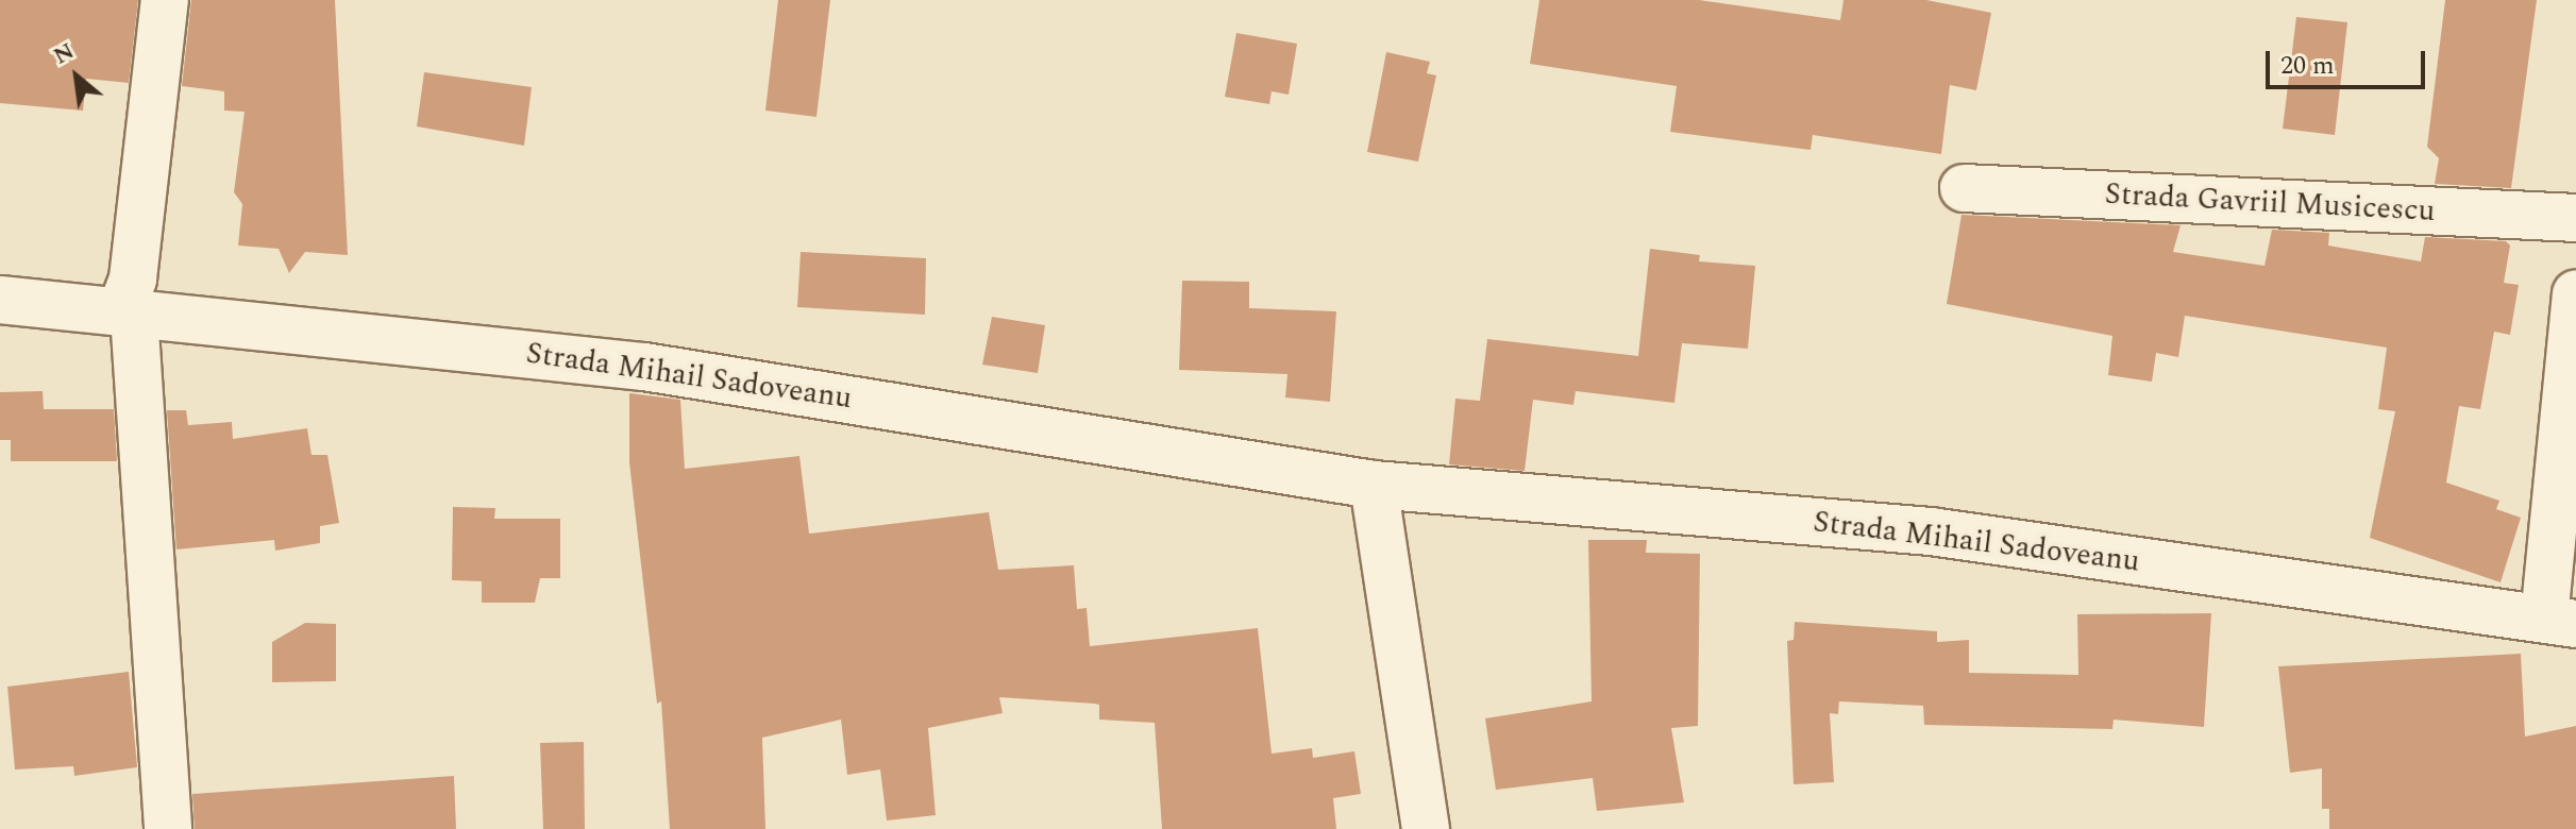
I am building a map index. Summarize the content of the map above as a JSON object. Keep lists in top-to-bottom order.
{
  "streets": {
    "street": ["Strada Gavriil Musicescu", "Strada Mihail Sadoveanu"]
  },
  "scale_bar": "20 m",
  "north": "top left"
}
